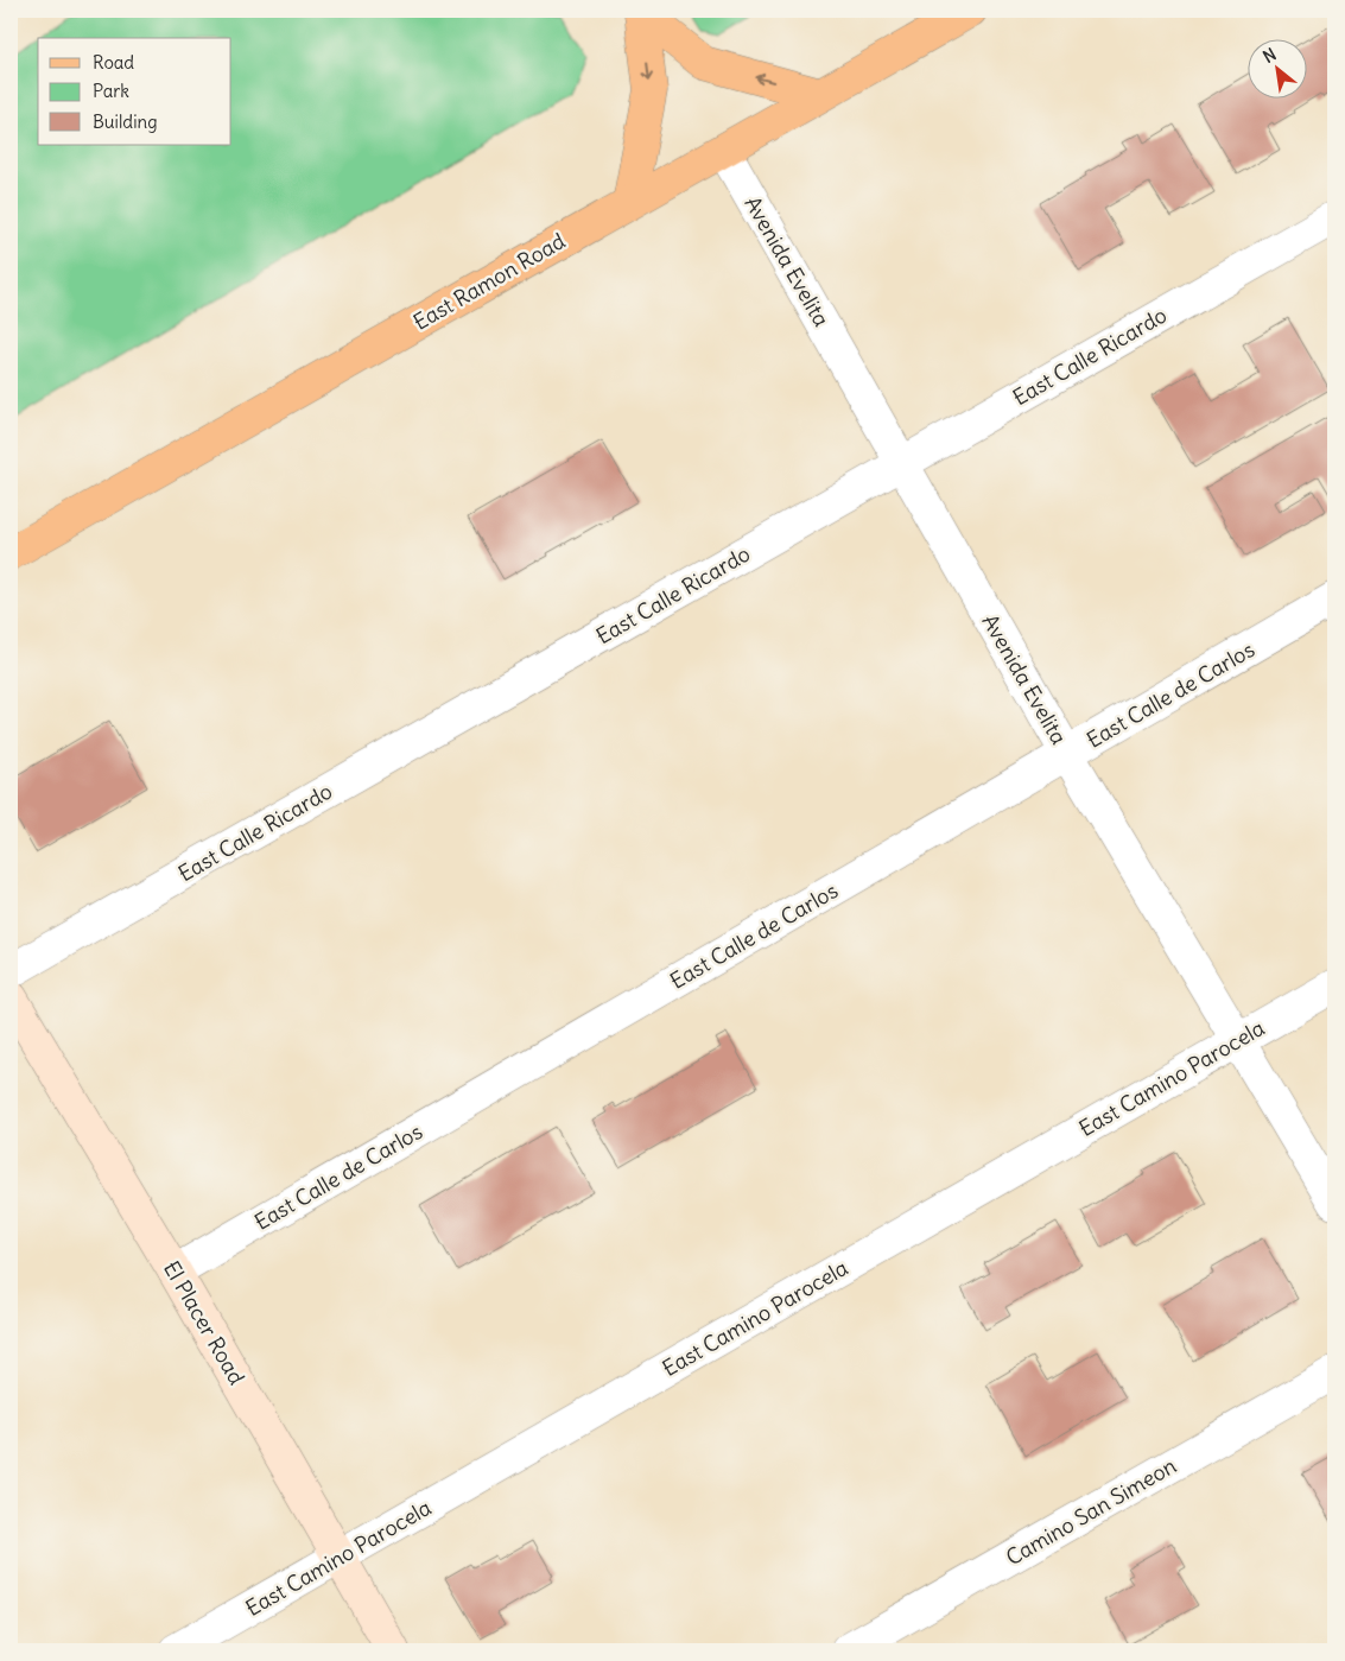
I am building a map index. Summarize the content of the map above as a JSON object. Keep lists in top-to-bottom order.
{
  "streets": {
    "main road": ["East Ramon Road"],
    "street": [
      "Avenida Evelita",
      "East Calle Ricardo",
      "East Calle de Carlos",
      "East Camino Parocela",
      "El Placer Road",
      "Camino San Simeon"
    ]
  },
  "crossings": [
    ["Avenida Evelita", "East Ramon Road"],
    ["Avenida Evelita", "East Calle Ricardo"],
    ["Avenida Evelita", "East Calle de Carlos"],
    ["Avenida Evelita", "East Camino Parocela"],
    ["East Calle de Carlos", "El Placer Road"],
    ["East Camino Parocela", "El Placer Road"]
  ],
  "legend": ["Road", "Park", "Building"],
  "north": "top left"
}
